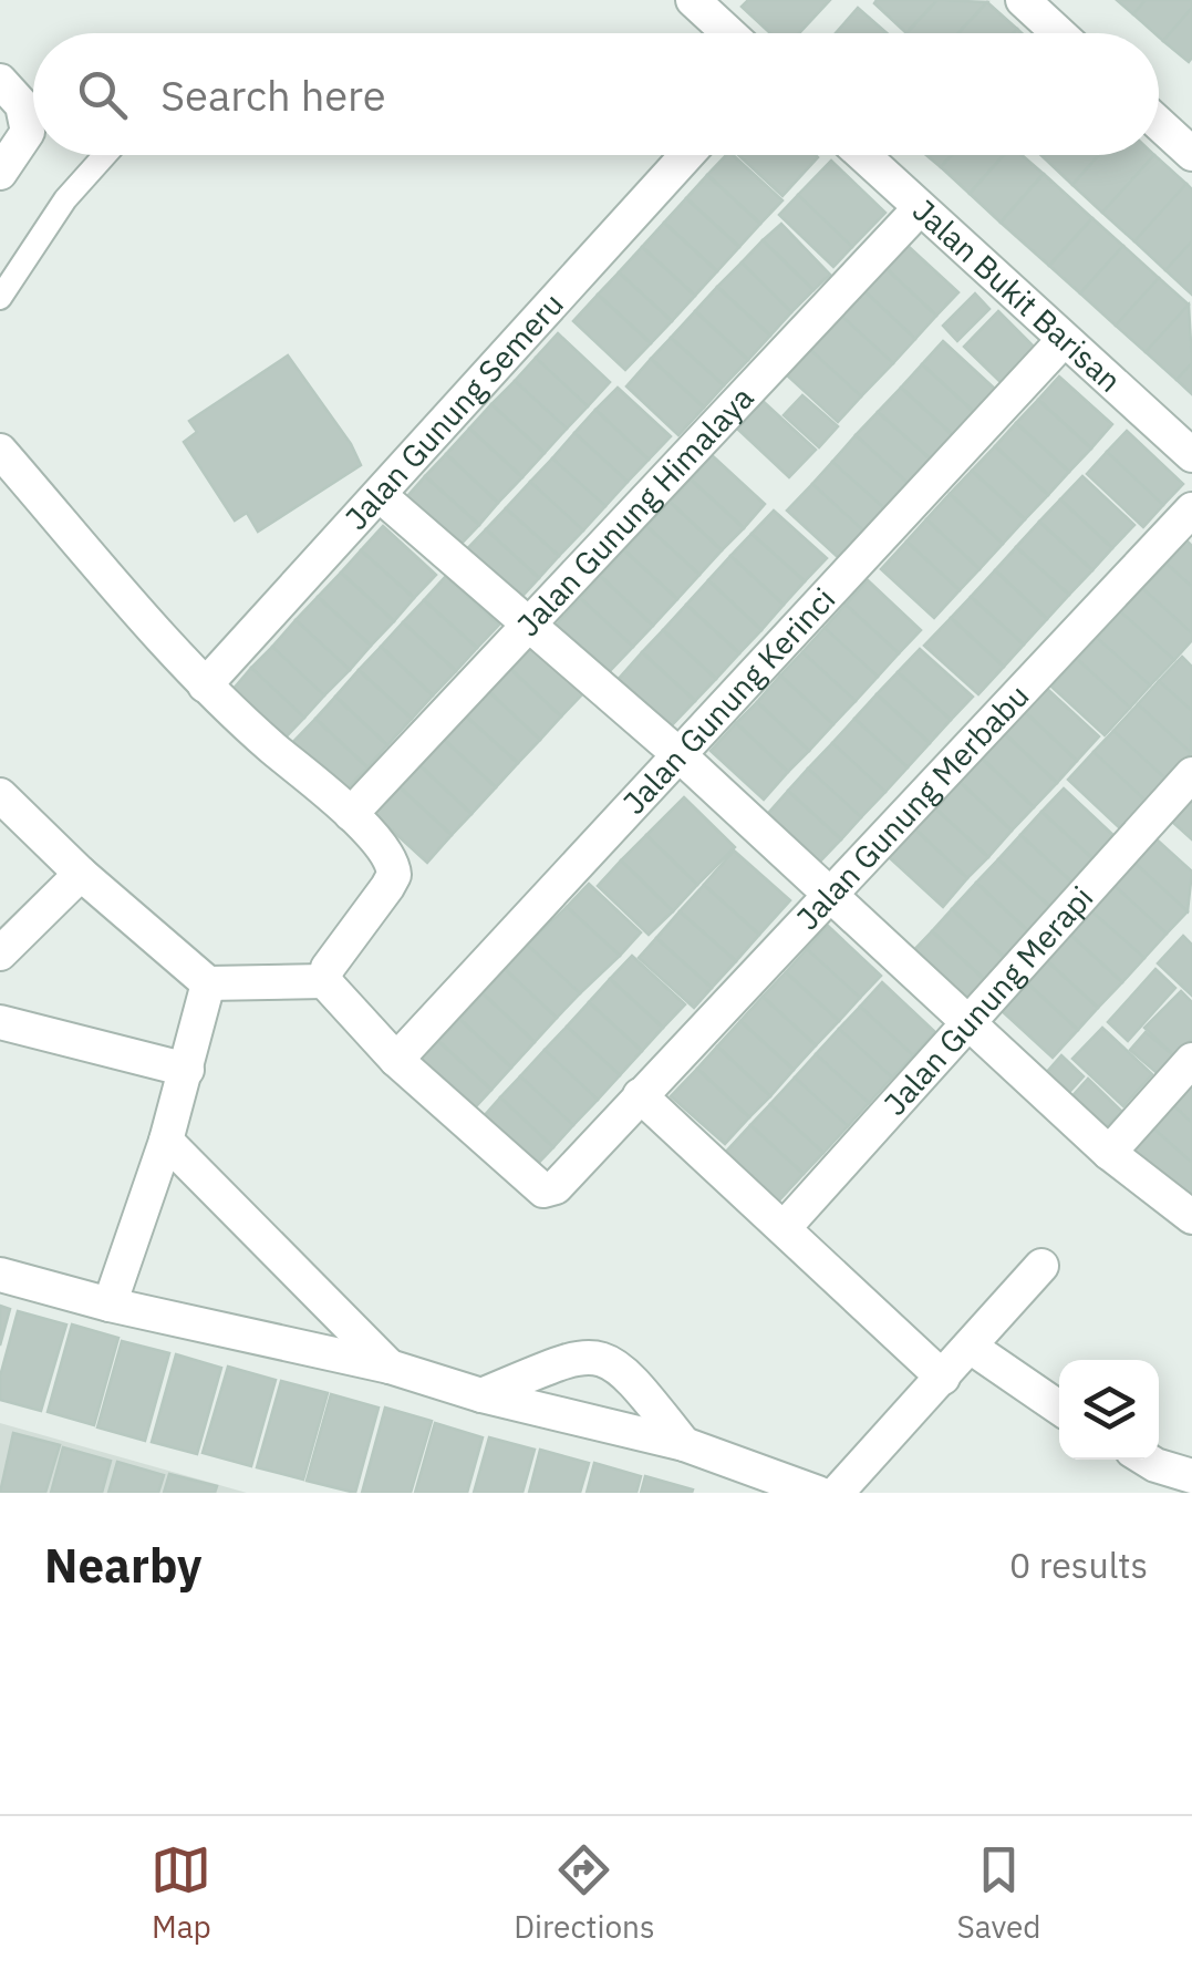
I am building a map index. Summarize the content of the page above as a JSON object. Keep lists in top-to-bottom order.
{
  "streets": {
    "street": [
      "Jalan Bukit Barisan",
      "Jalan Gunung Semeru",
      "Jalan Gunung Himalaya",
      "Jalan Gunung Kerinci",
      "Jalan Gunung Merbabu",
      "Jalan Gunung Merapi"
    ]
  },
  "crossings": [
    ["Jalan Bukit Barisan", "Jalan Gunung Himalaya"],
    ["Jalan Bukit Barisan", "Jalan Gunung Kerinci"],
    ["Jalan Gunung Kerinci", "Jalan Gunung Merbabu"]
  ],
  "page": {
    "search": "Search here",
    "heading": ["Nearby", "0 results"],
    "nav": ["Map", "Directions", "Saved"]
  }
}
